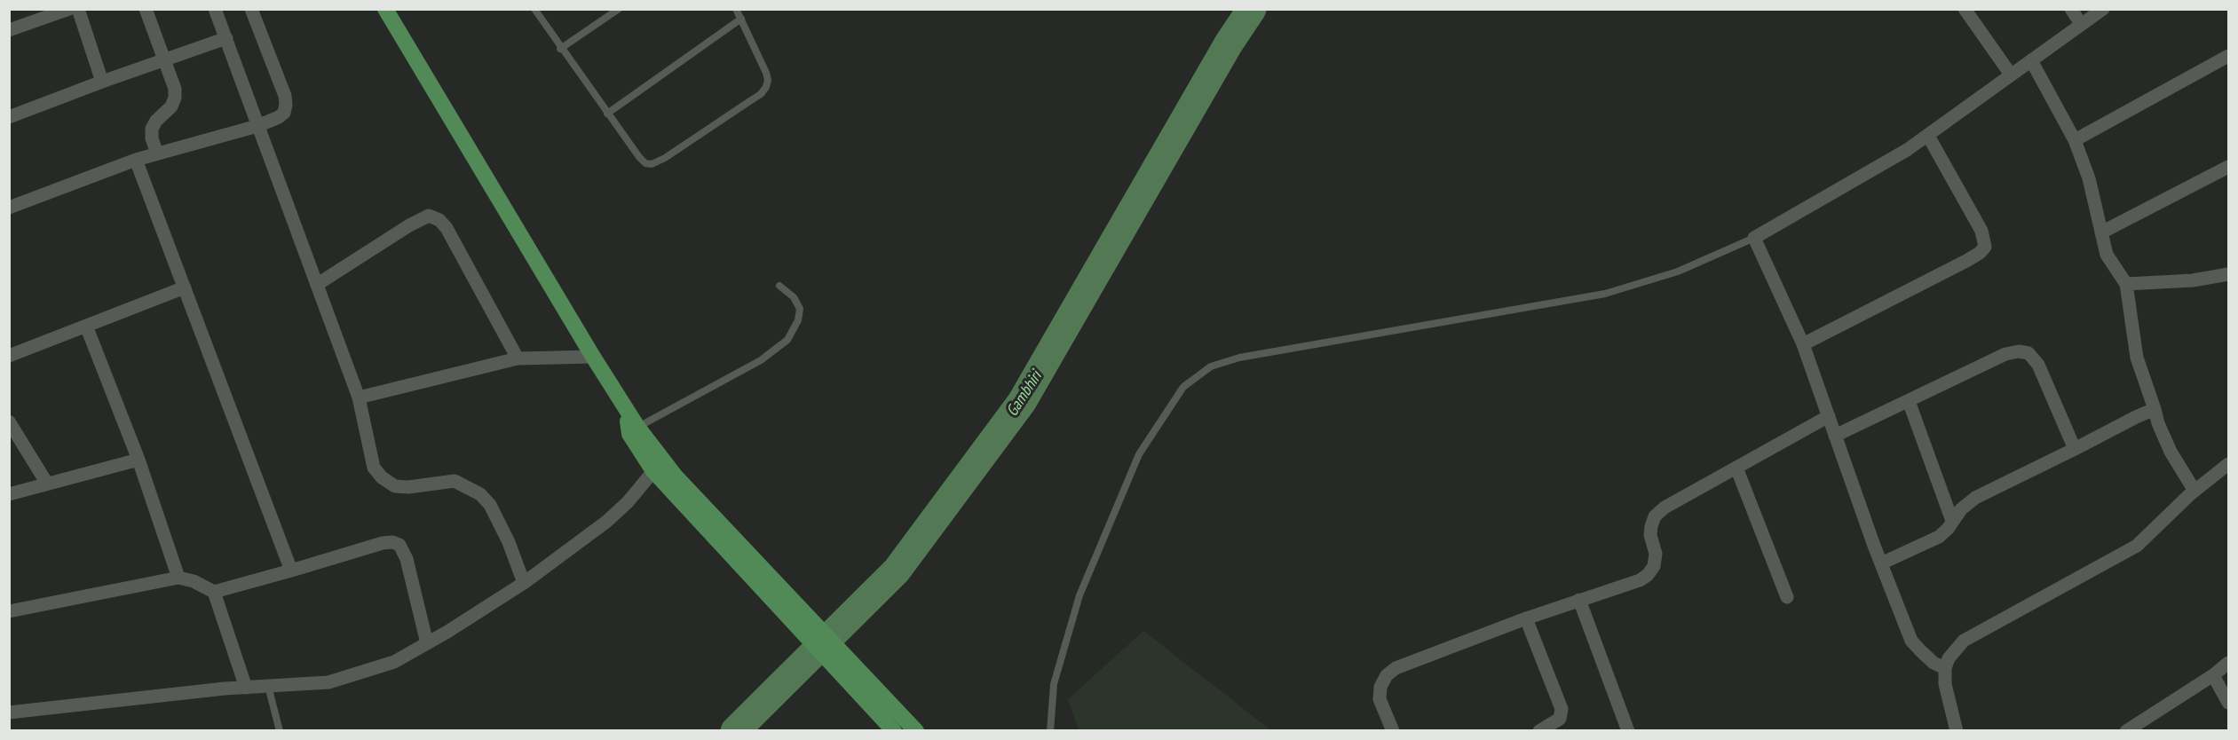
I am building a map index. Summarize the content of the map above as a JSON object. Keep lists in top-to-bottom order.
{
  "water": ["Gambhiri"]
}
